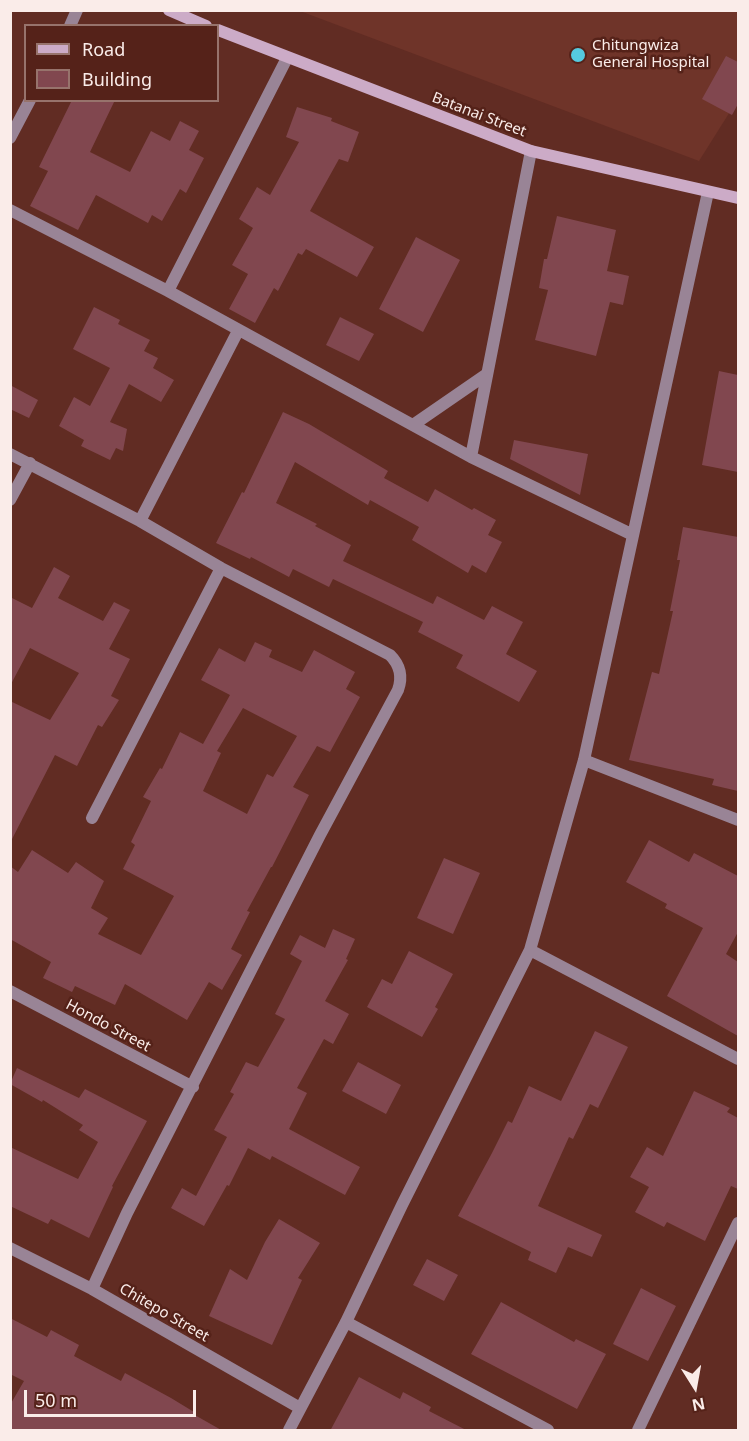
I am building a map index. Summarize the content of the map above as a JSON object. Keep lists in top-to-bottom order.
{
  "streets": {
    "street": ["Batanai Street", "Hondo Street", "Chitepo Street"]
  },
  "places": ["Chitungwiza General Hospital"],
  "legend": ["Road", "Building"],
  "scale_bar": "50 m",
  "north": "bottom"
}
